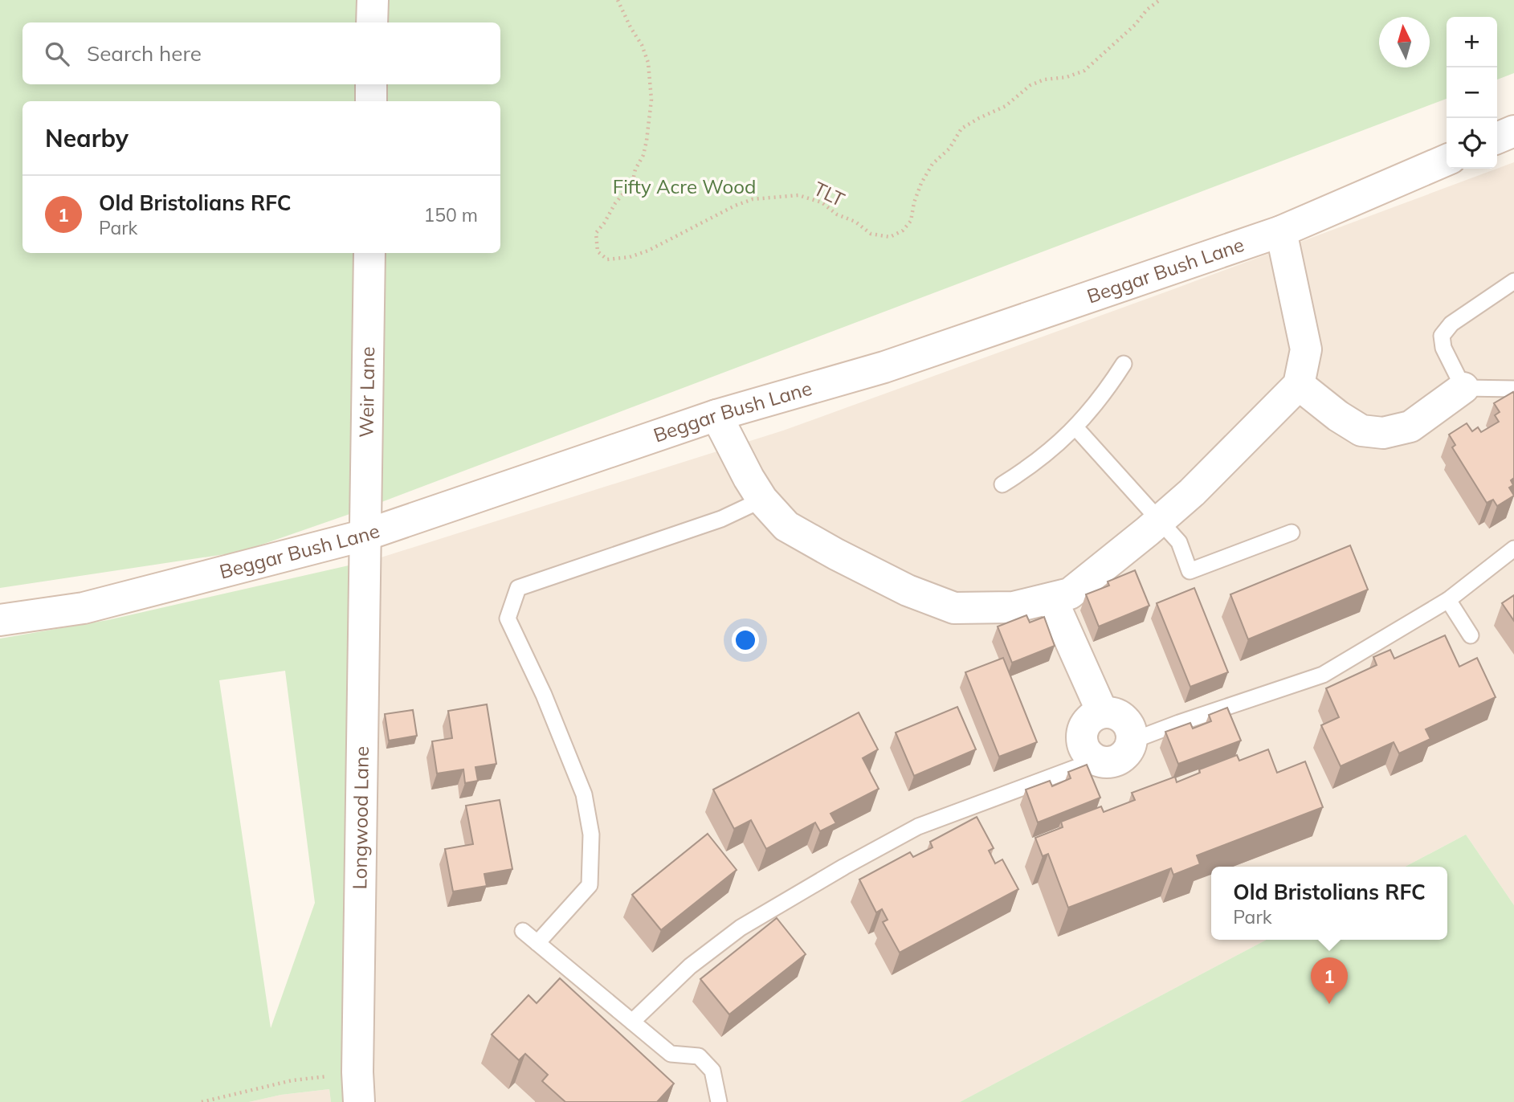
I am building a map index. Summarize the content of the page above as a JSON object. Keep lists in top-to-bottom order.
{
  "streets": {
    "street": ["Beggar Bush Lane", "Weir Lane", "Longwood Lane"],
    "path": ["TLT"]
  },
  "crossings": [
    ["Beggar Bush Lane", "Weir Lane"],
    ["Beggar Bush Lane", "Longwood Lane"],
    ["Weir Lane", "Longwood Lane"]
  ],
  "parks": ["Fifty Acre Wood"],
  "north": "top",
  "page": {
    "map_buttons": ["+", "−"],
    "search": "Search here",
    "heading": "Nearby",
    "list": [
      {
        "mark": "1",
        "name": "Old Bristolians RFC",
        "note": "Park",
        "value": "150 m"
      }
    ],
    "popup": ["Old Bristolians RFC", "Park"],
    "pins": "1"
  }
}
